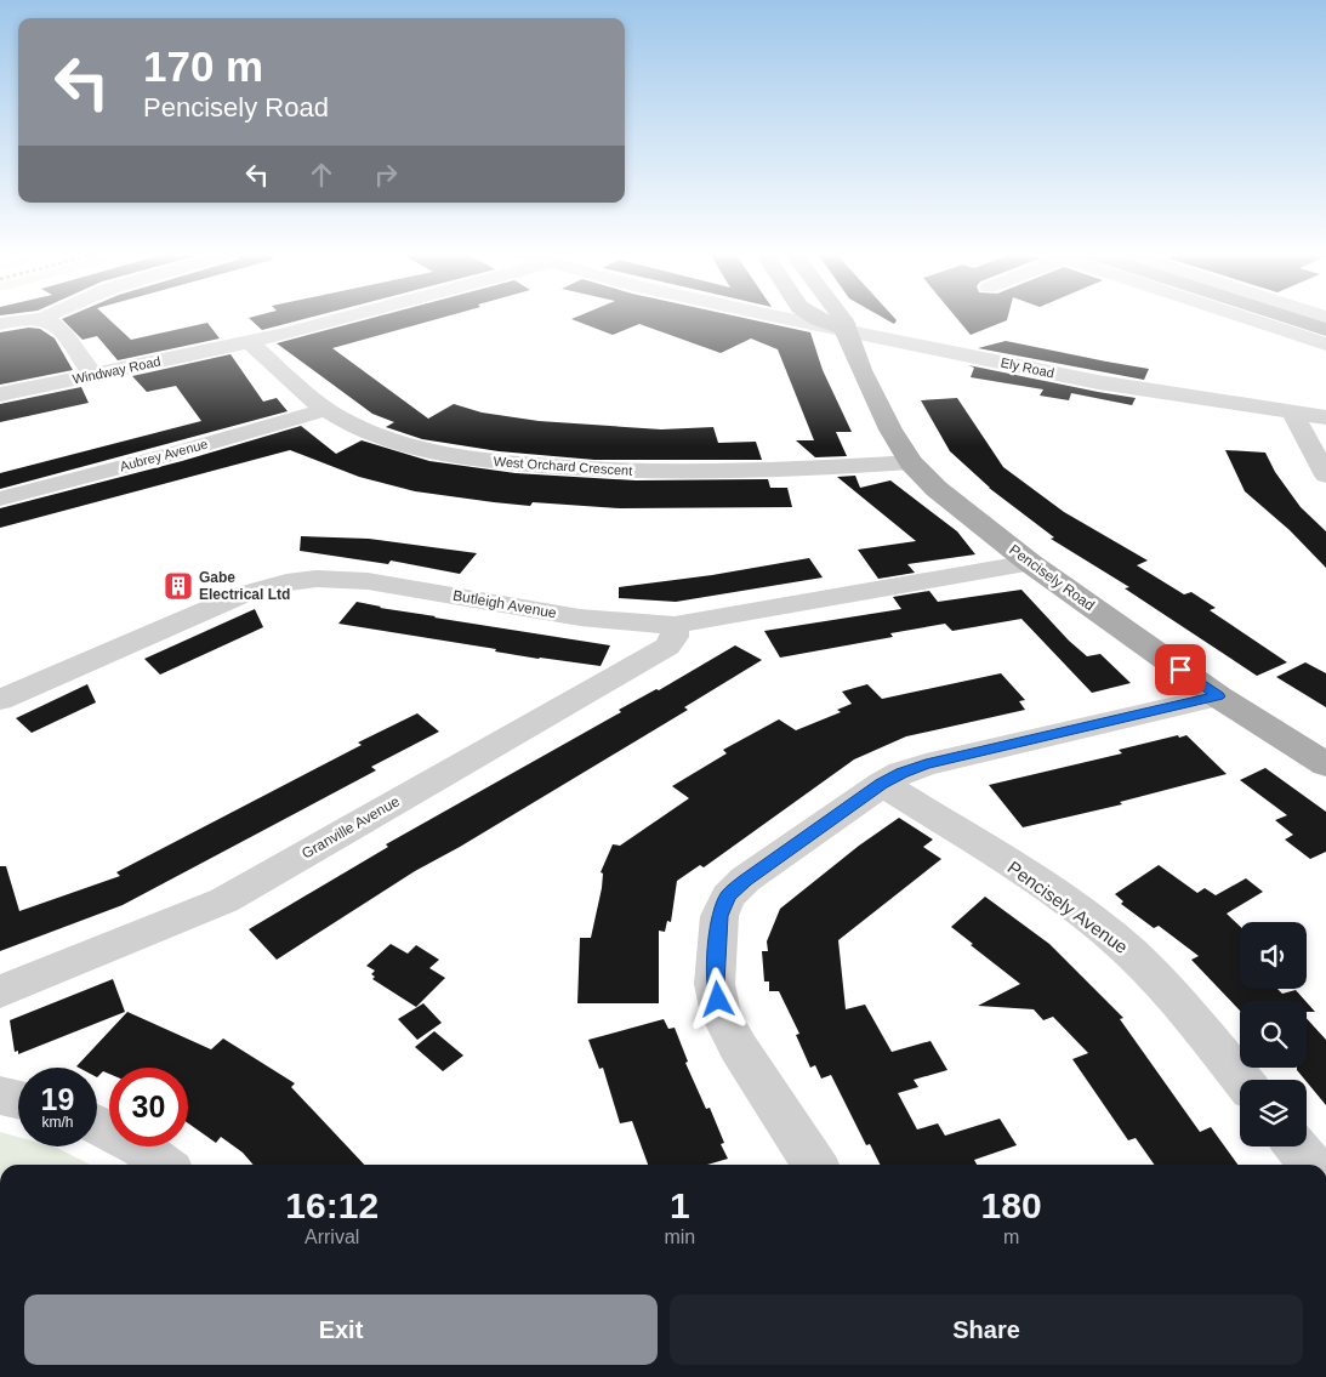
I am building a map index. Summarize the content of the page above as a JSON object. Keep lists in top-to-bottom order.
{
  "streets": {
    "main road": ["Pencisely Road"],
    "street": [
      "Ely Road",
      "Windway Road",
      "Aubrey Avenue",
      "West Orchard Crescent",
      "Butleigh Avenue",
      "Granville Avenue",
      "Pencisely Avenue"
    ]
  },
  "crossings": [
    ["Ely Road", "Pencisely Road"],
    ["Windway Road", "West Orchard Crescent"],
    ["Aubrey Avenue", "West Orchard Crescent"],
    ["West Orchard Crescent", "Pencisely Road"],
    ["Pencisely Road", "Butleigh Avenue"],
    ["Butleigh Avenue", "Granville Avenue"]
  ],
  "places": {
    "building": ["Gabe Electrical Ltd"]
  },
  "page": {
    "turn": ["170 m", "Pencisely Road"],
    "speed": "19 km/h",
    "limit": "30",
    "eta": [
      "16:12",
      "Arrival",
      "1",
      "min",
      "180",
      "m"
    ],
    "buttons": ["Exit", "Share"]
  }
}
